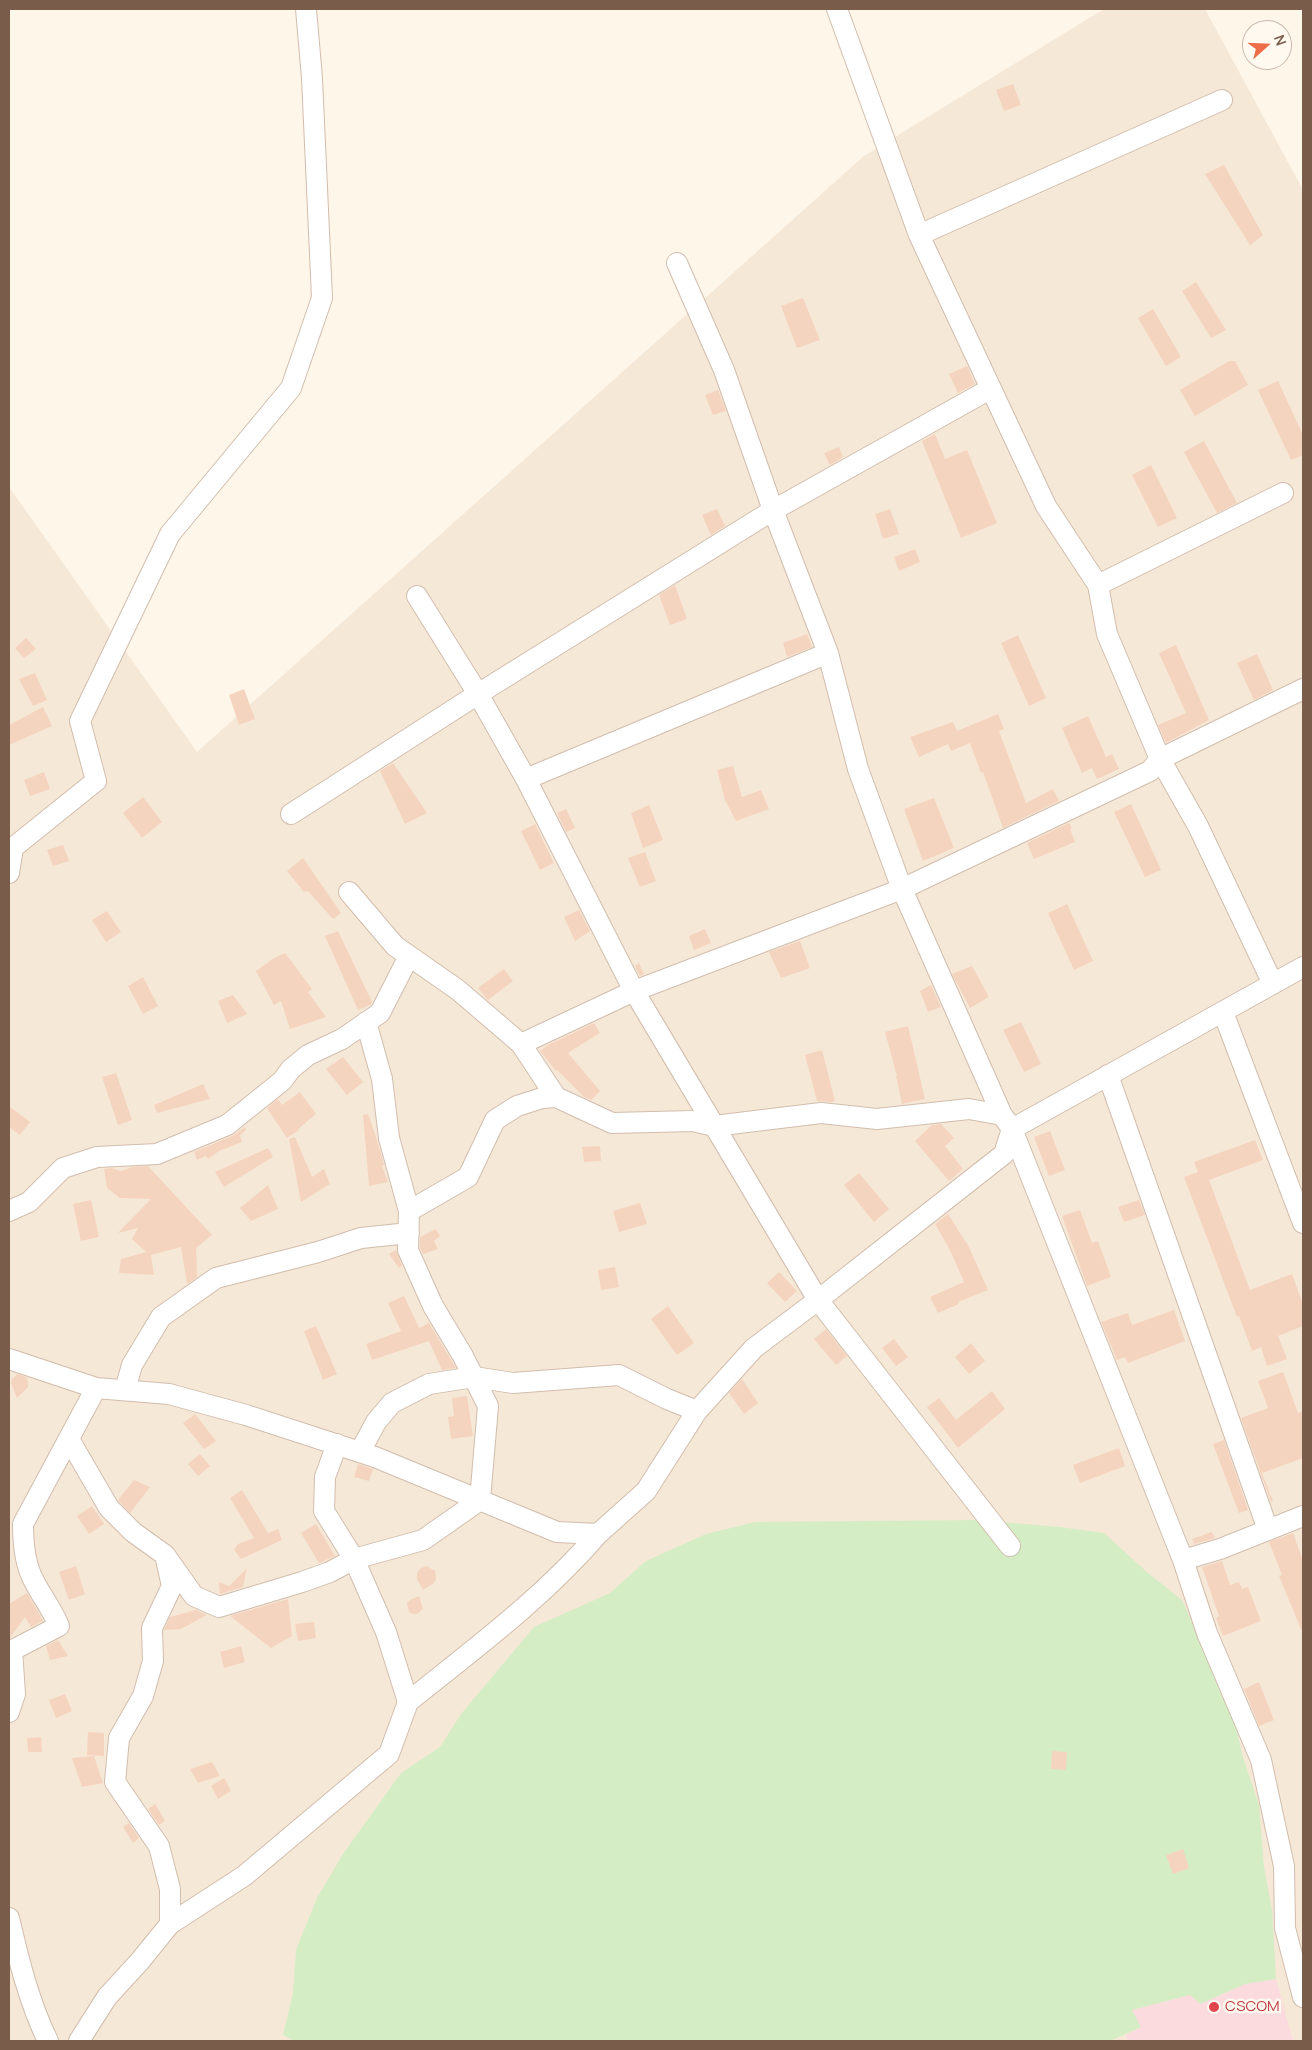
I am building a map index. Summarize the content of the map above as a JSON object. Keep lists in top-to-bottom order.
{
  "places": ["CSCOM"],
  "north": "right"
}
